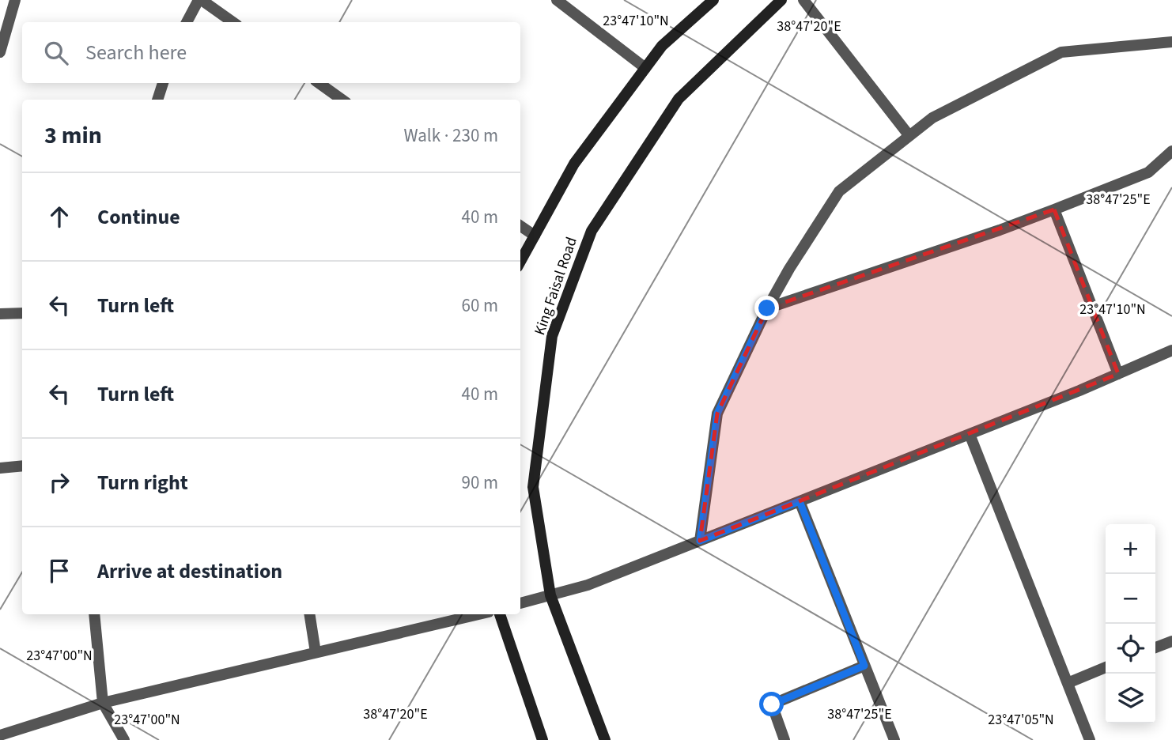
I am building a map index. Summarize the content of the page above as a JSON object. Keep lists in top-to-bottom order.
{
  "streets": {
    "street": ["King Faisal Road"]
  },
  "page": {
    "search": "Search here",
    "heading": ["3 min", "Walk · 230 m"],
    "list": [
      ["Continue", "40 m"],
      ["Turn left", "60 m"],
      ["Turn left", "40 m"],
      ["Turn right", "90 m"],
      "Arrive at destination"
    ],
    "map_buttons": ["+", "−"]
  },
  "coordinates": [
    "23°47'10\"N",
    "38°47'20\"E",
    "38°47'25\"E",
    "23°47'00\"N",
    "23°47'05\"N"
  ]
}
